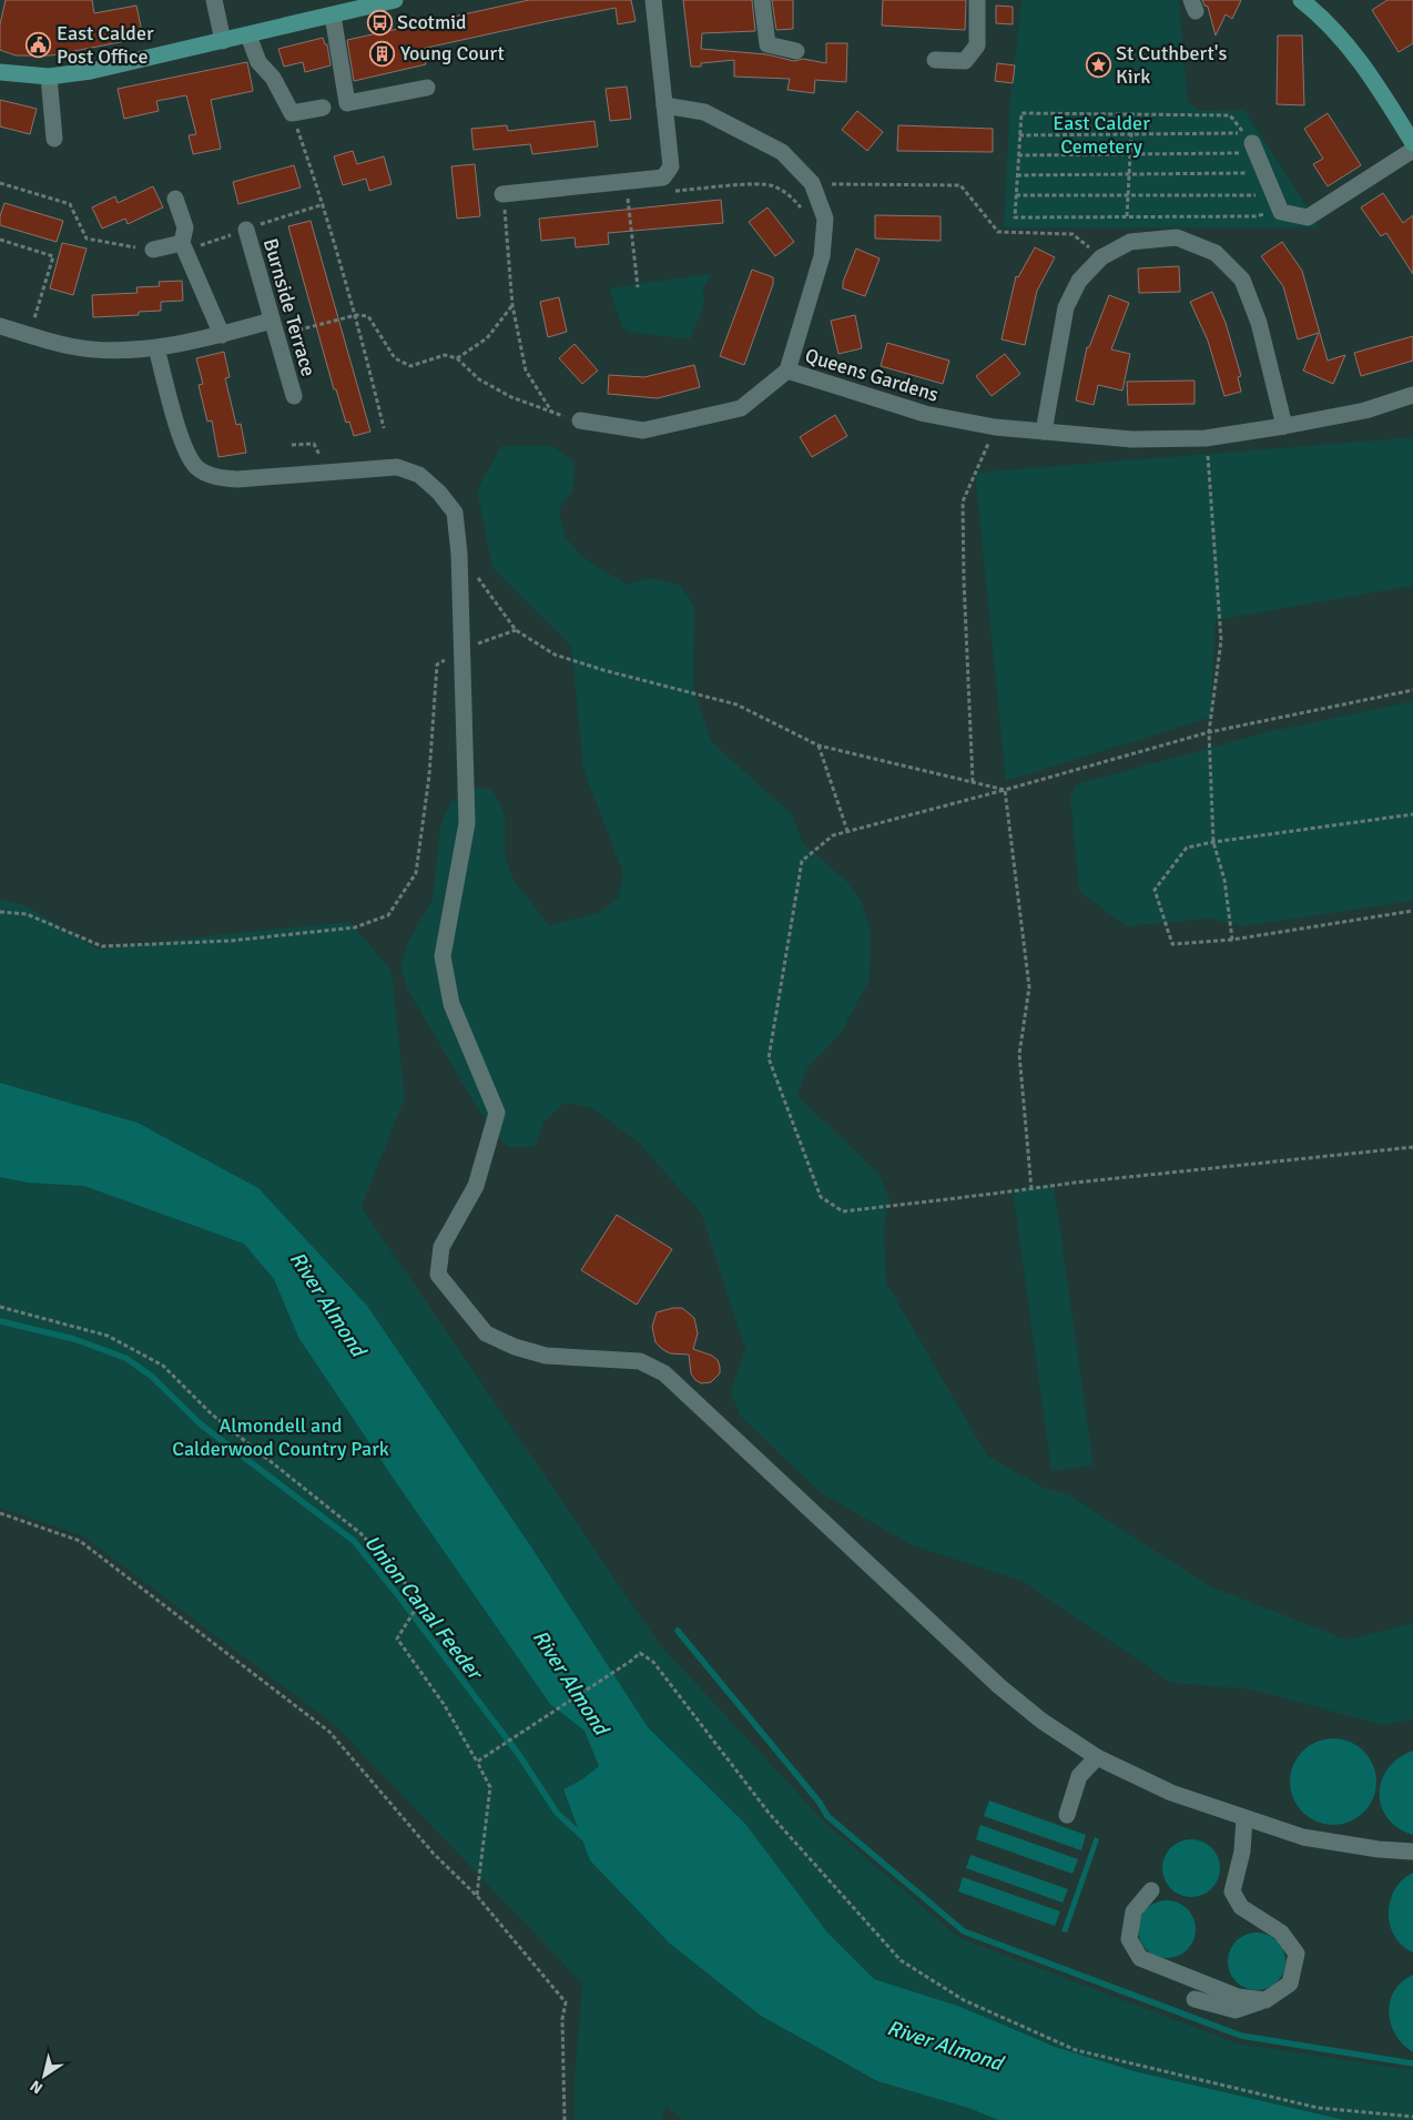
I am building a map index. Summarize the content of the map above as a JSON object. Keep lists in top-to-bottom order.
{
  "streets": {
    "street": ["Burnside Terrace", "Queens Gardens"]
  },
  "water": ["River Almond", "Union Canal Feeder"],
  "parks": ["East Calder Cemetery", "Almondell and Calderwood Country Park"],
  "places": {
    "bus stop": ["Scotmid"],
    "public building": ["East Calder Post Office"],
    "building": ["Young Court"],
    "place": ["St Cuthbert's Kirk"]
  },
  "north": "bottom left"
}
